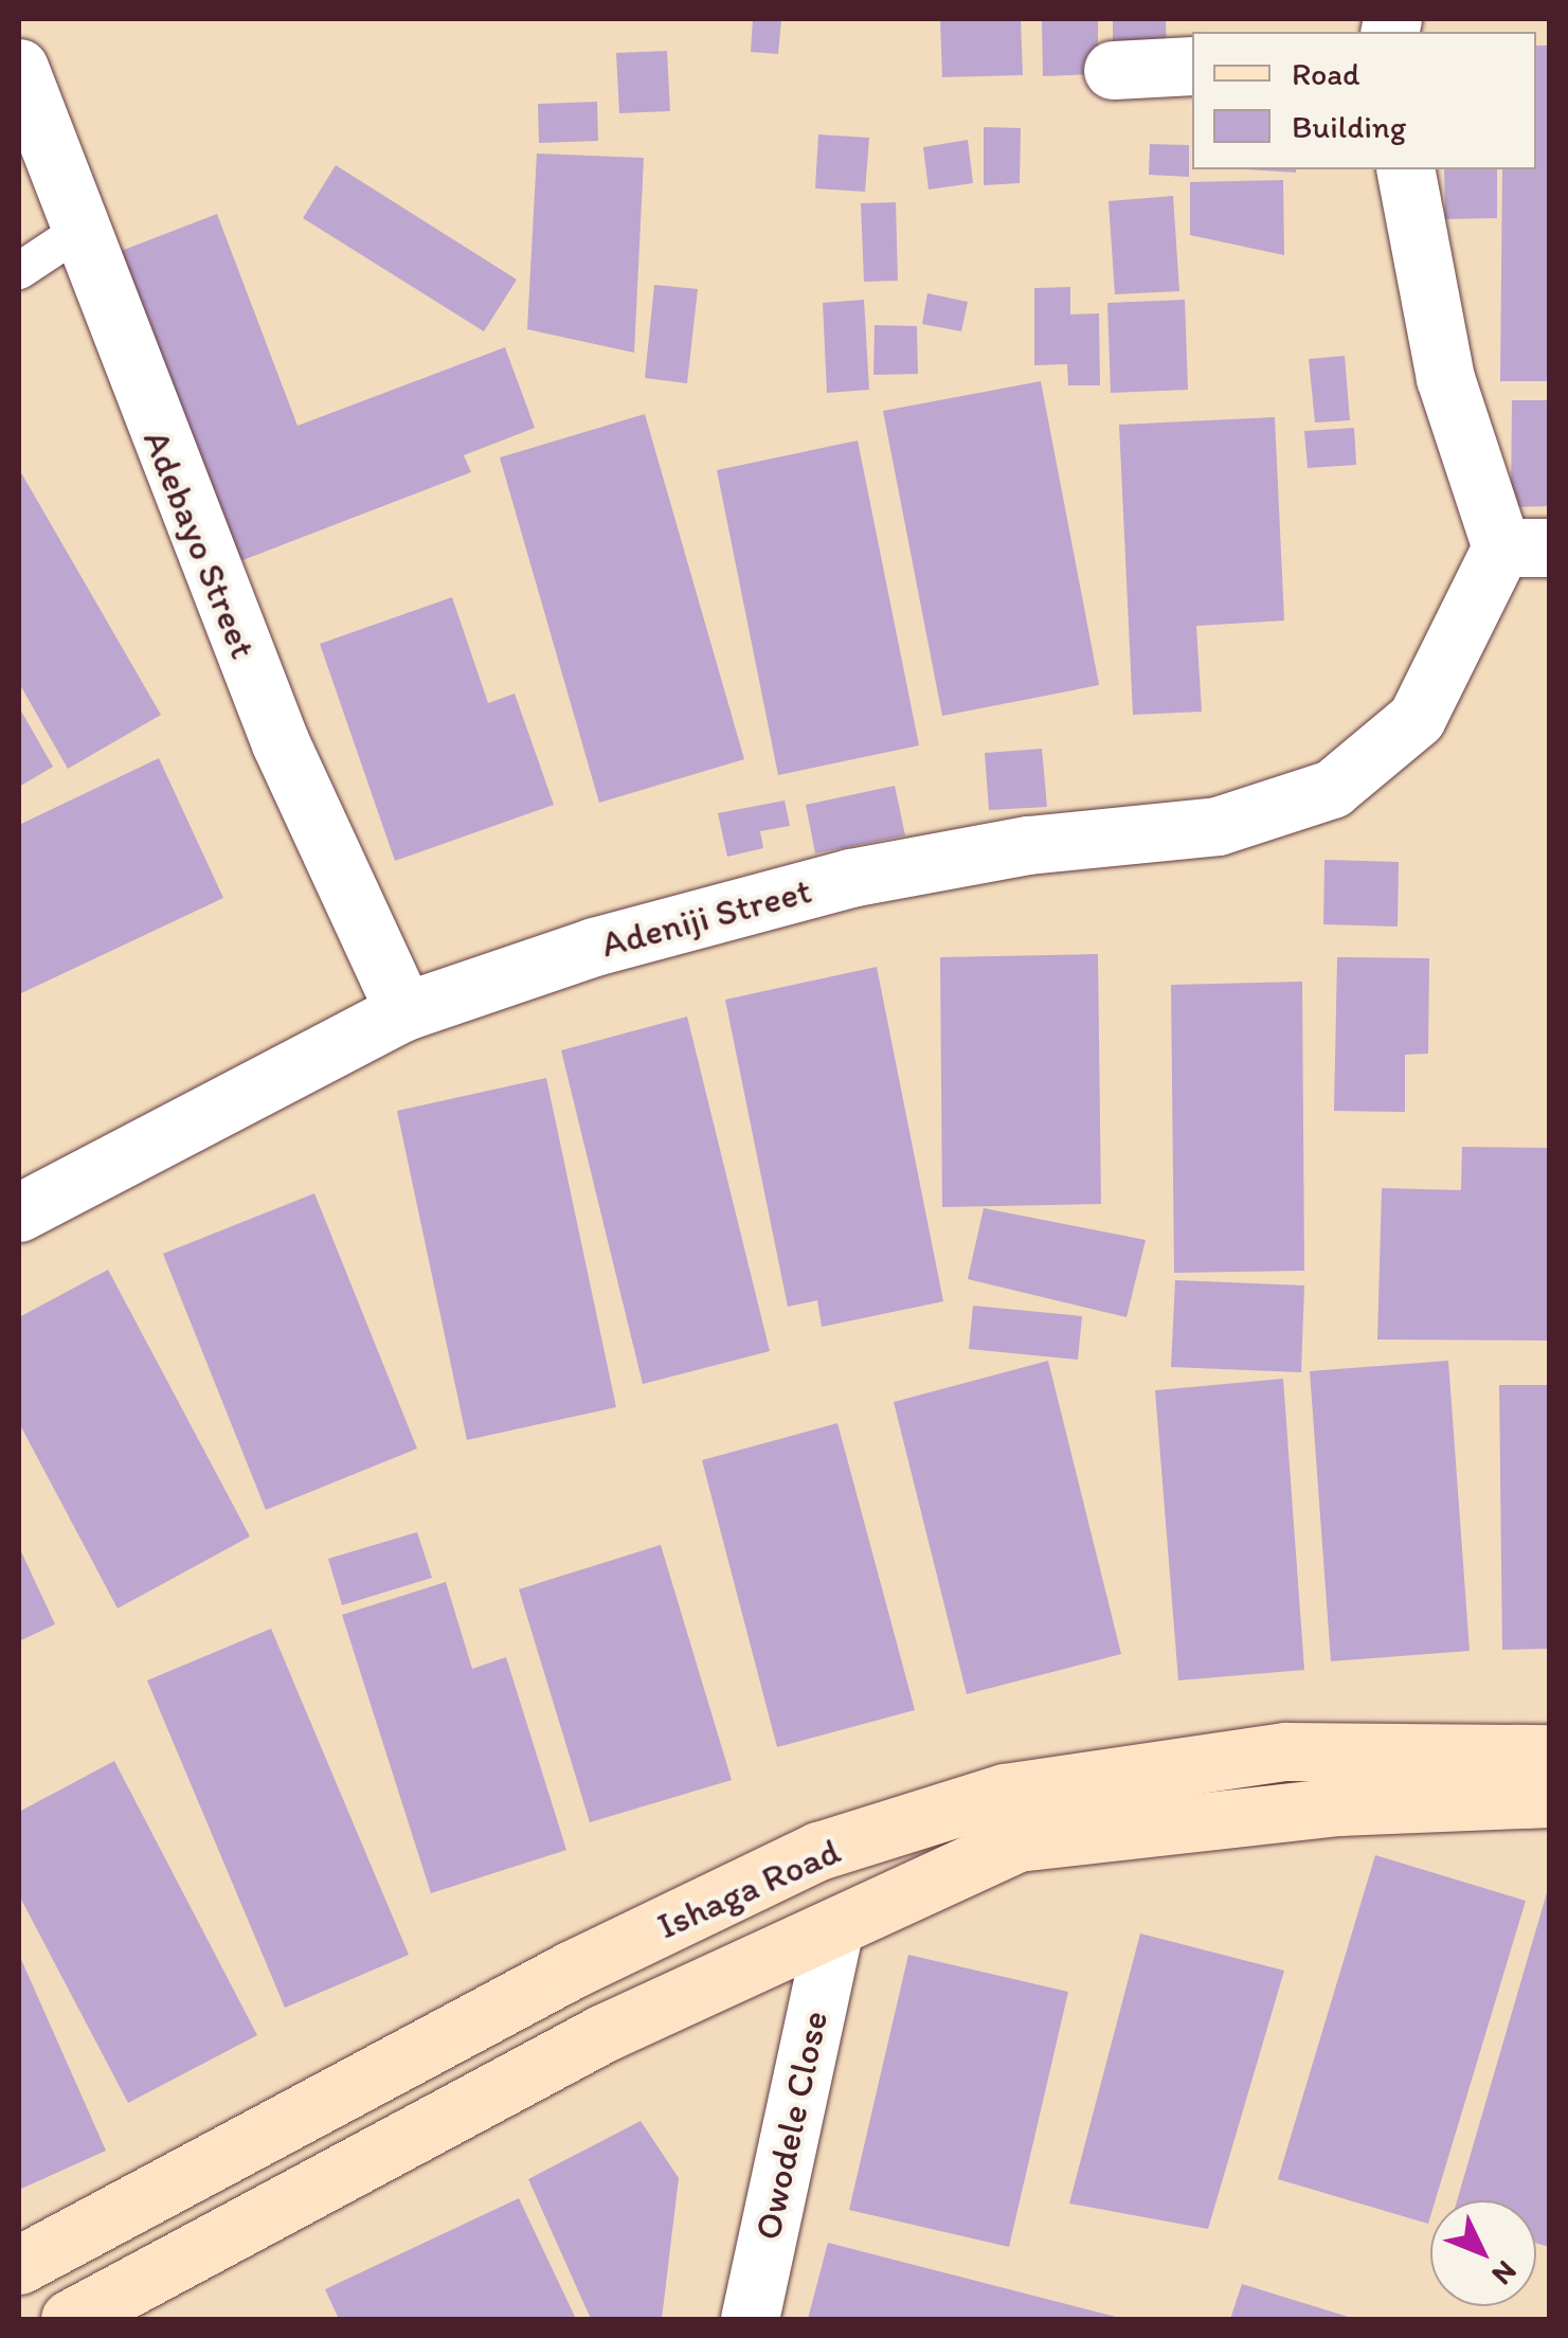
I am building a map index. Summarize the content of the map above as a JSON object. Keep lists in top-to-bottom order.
{
  "streets": {
    "main road": ["Ishaga Road"],
    "street": ["Adebayo Street", "Adeniji Street", "Owodele Close"]
  },
  "crossings": [
    ["Adebayo Street", "Adeniji Street"],
    ["Ishaga Road", "Owodele Close"]
  ],
  "legend": ["Road", "Building"],
  "north": "bottom right"
}
